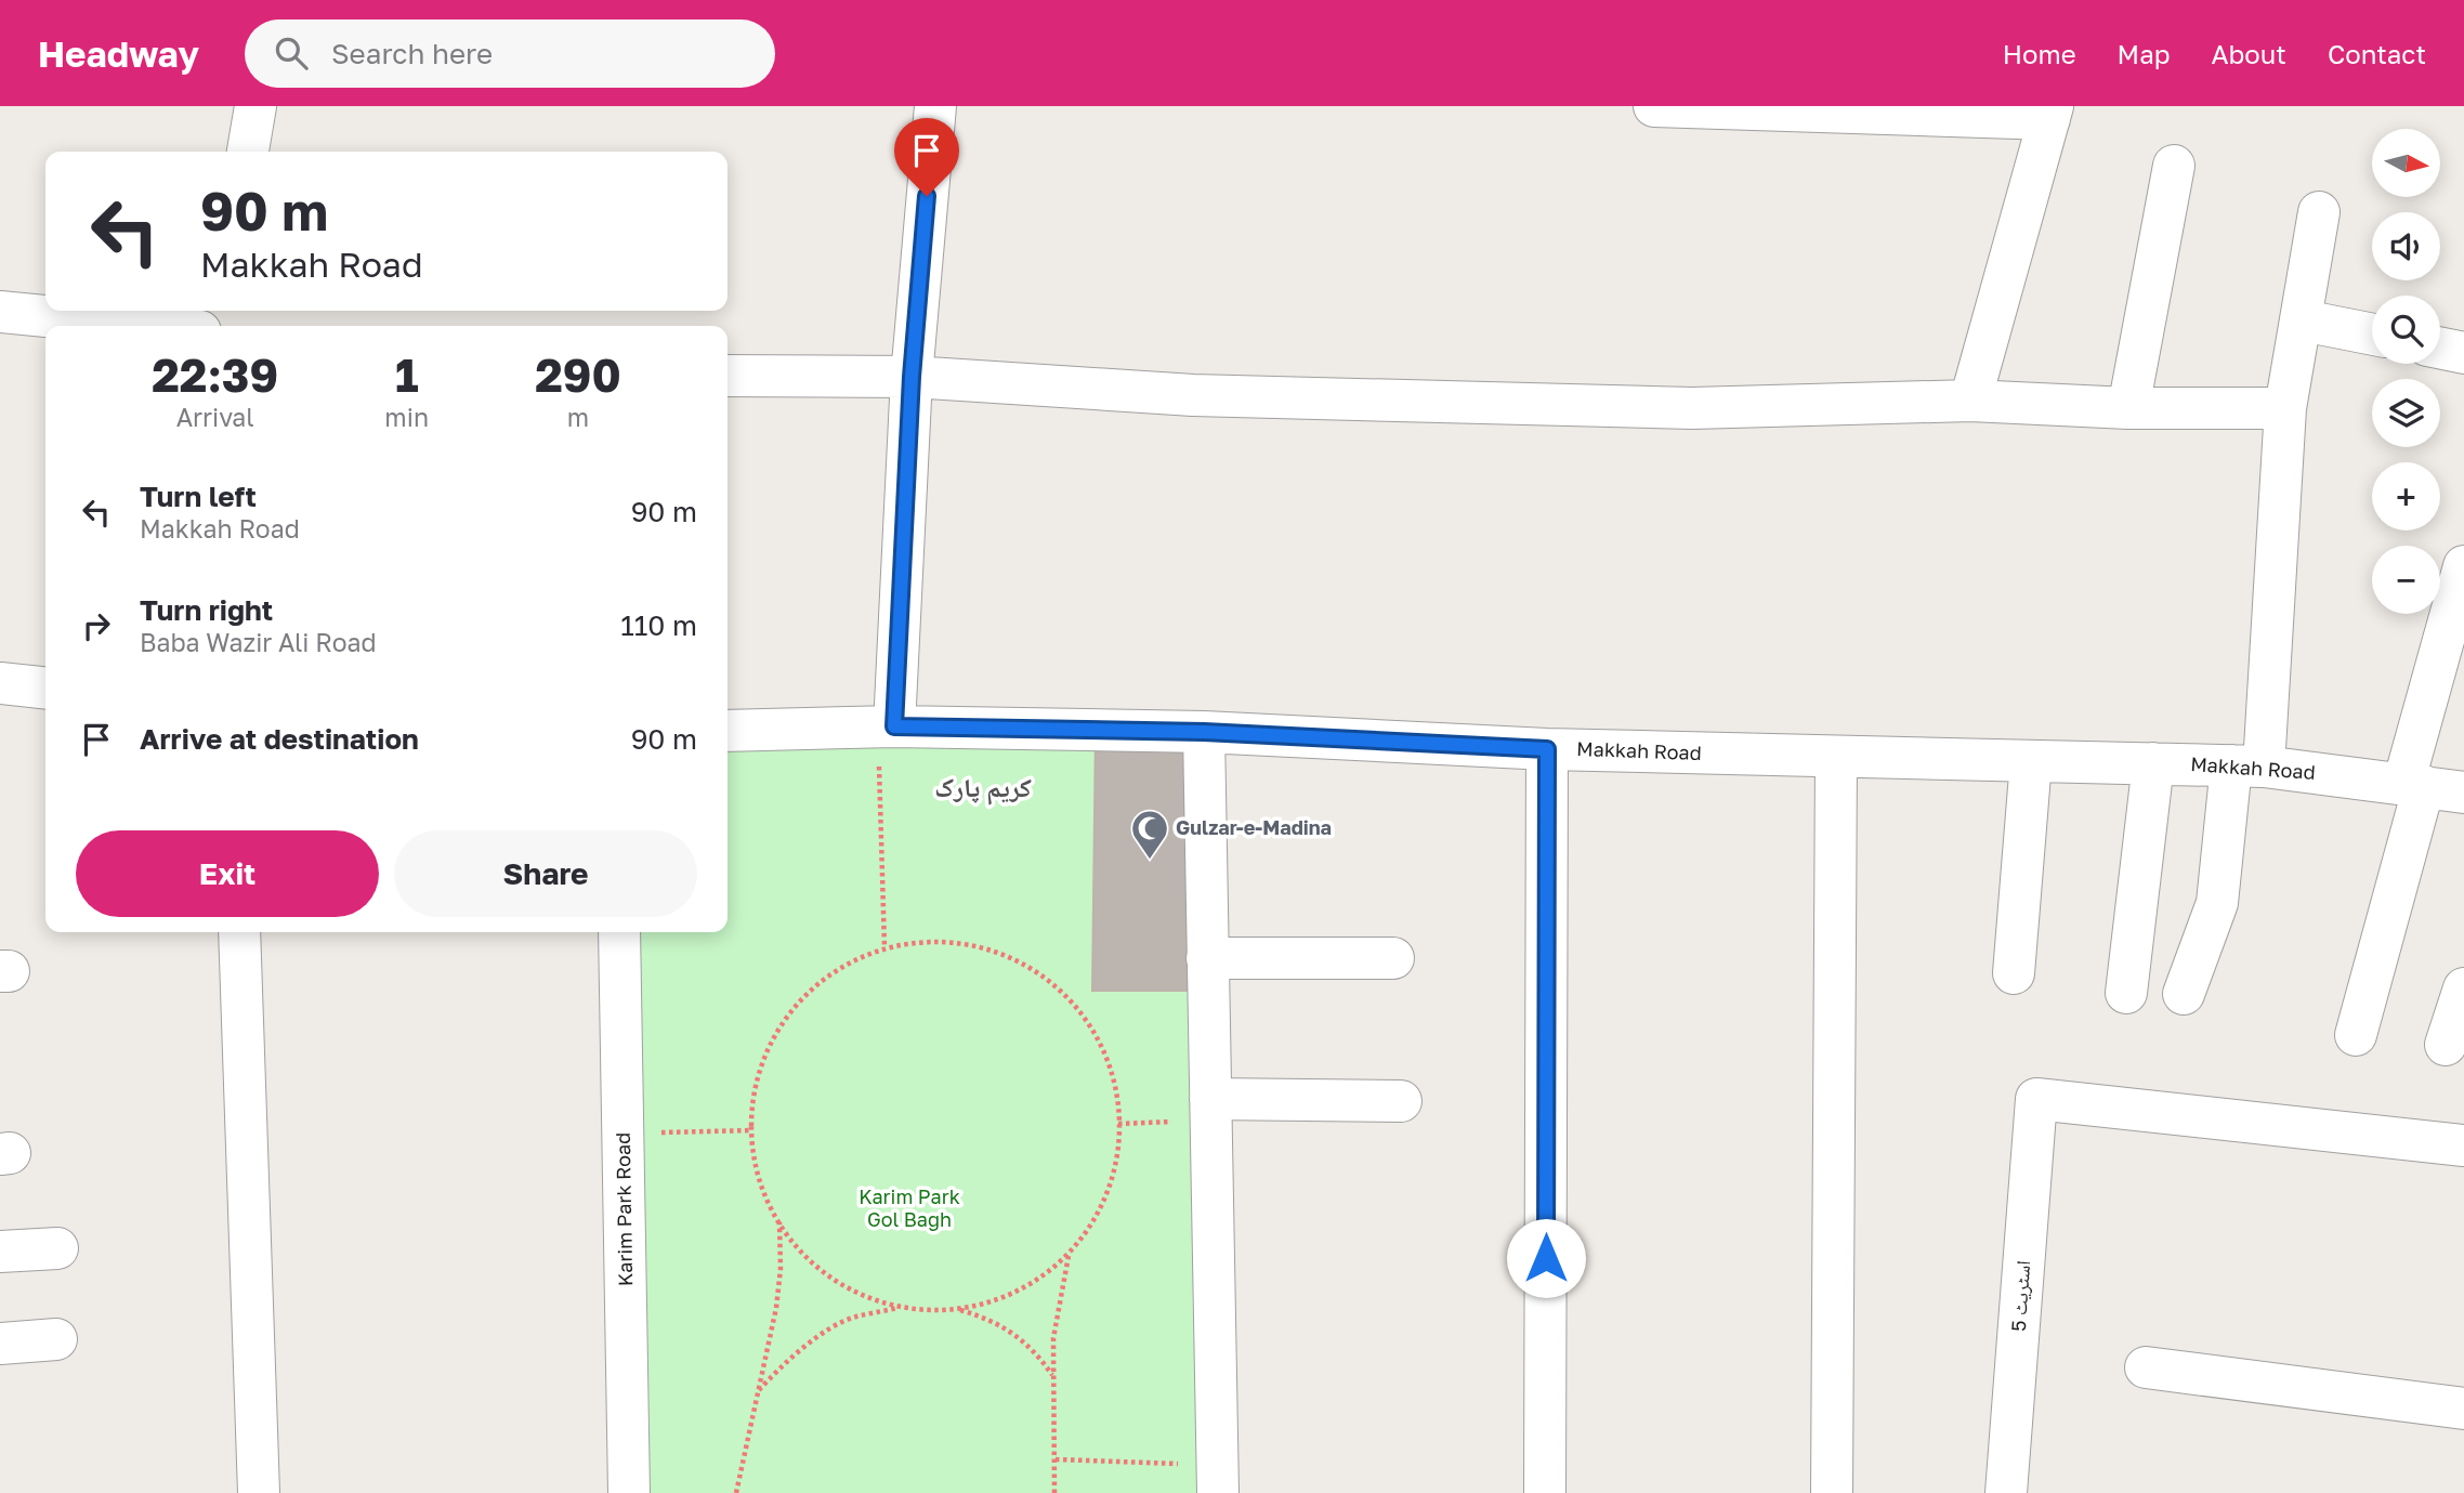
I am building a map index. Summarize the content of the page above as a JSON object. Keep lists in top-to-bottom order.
{
  "streets": {
    "street": ["Makkah Road", "Karim Park Road", "اسٹریٹ 5"]
  },
  "districts": ["کریم پارک"],
  "parks": ["Karim Park Gol Bagh"],
  "places": {
    "mosque": ["Gulzar-e-Madina"]
  },
  "north": "right",
  "page": {
    "header": "Headway",
    "search": "Search here",
    "nav": [
      "Home",
      "Map",
      "About",
      "Contact"
    ],
    "map_buttons": ["+", "−"],
    "turn": ["90 m", "Makkah Road"],
    "eta": [
      "22:39",
      "Arrival",
      "1",
      "min",
      "290",
      "m"
    ],
    "list": [
      {
        "name": "Turn left",
        "note": "Makkah Road",
        "value": "90 m"
      },
      {
        "name": "Turn right",
        "note": "Baba Wazir Ali Road",
        "value": "110 m"
      },
      {
        "name": "Arrive at destination",
        "value": "90 m"
      }
    ],
    "buttons": ["Exit", "Share"]
  }
}
